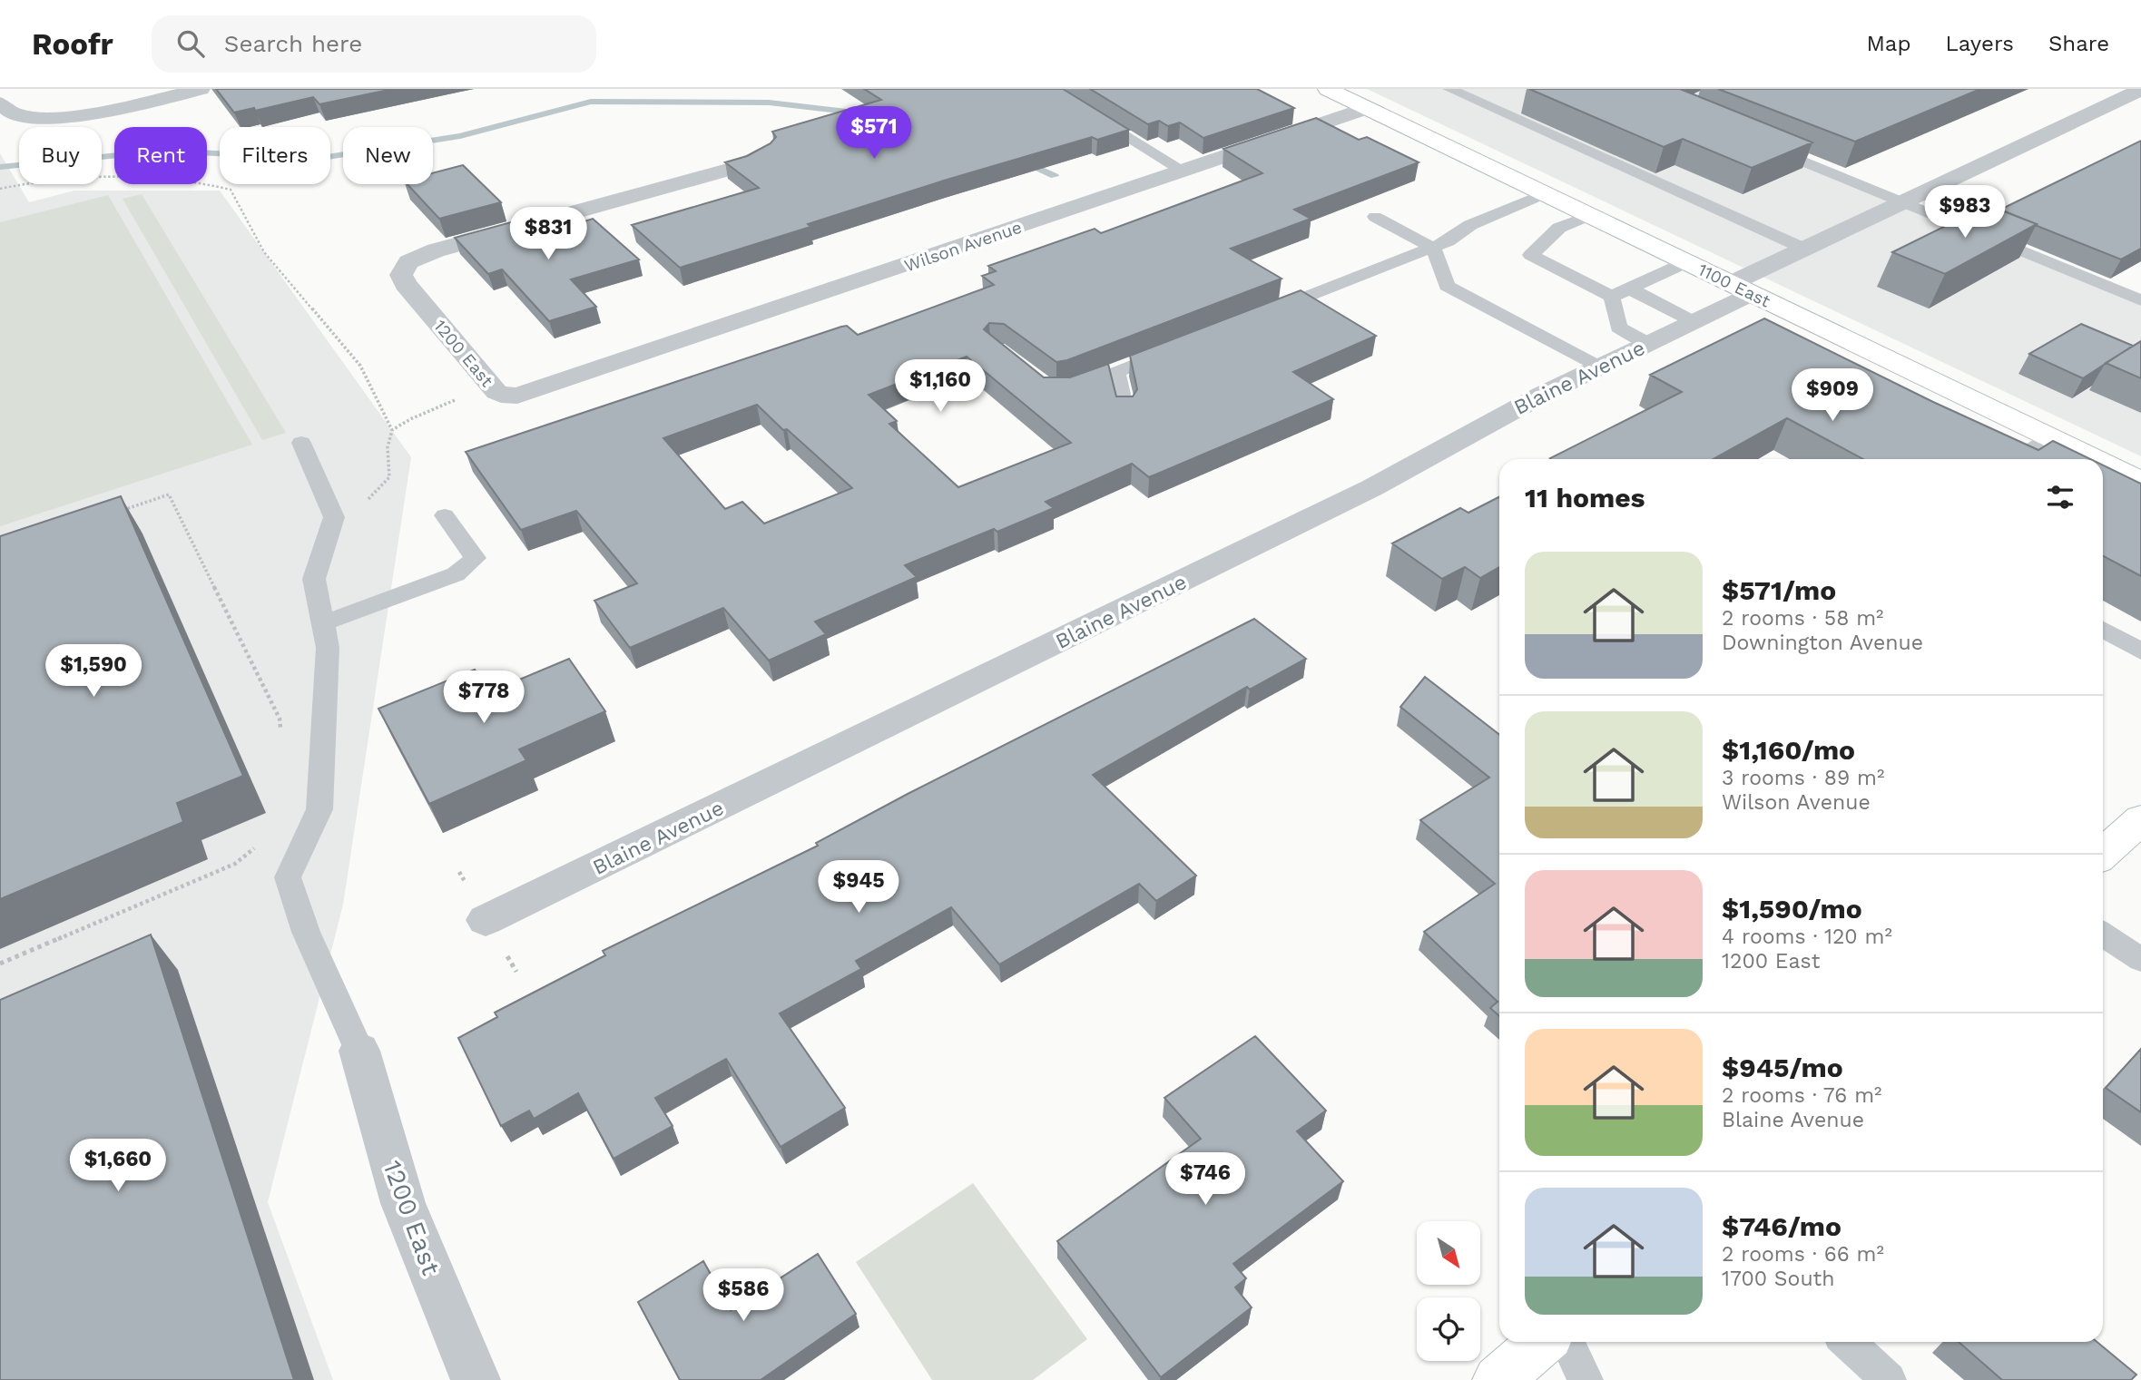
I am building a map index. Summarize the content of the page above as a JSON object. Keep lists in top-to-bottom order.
{
  "streets": {
    "street": [
      "Wilson Avenue",
      "1100 East",
      "1200 East",
      "Blaine Avenue"
    ]
  },
  "crossings": [
    ["Wilson Avenue", "1100 East"],
    ["Wilson Avenue", "1200 East"],
    ["1100 East", "Blaine Avenue"]
  ],
  "north": "bottom right",
  "page": {
    "header": "Roofr",
    "search": "Search here",
    "nav": ["Map", "Layers", "Share"],
    "price": [
      "$571",
      "$983",
      "$831",
      "$1,160",
      "$909",
      "$1,590",
      "$778",
      "$945",
      "$1,660",
      "$746",
      "$586"
    ],
    "chip": [
      "Buy",
      "Rent",
      "Filters",
      "New"
    ],
    "heading": "11 homes",
    "list": [
      {
        "name": "$571/mo",
        "note": "2 rooms · 58 m² · Downington Avenue"
      },
      {
        "name": "$1,160/mo",
        "note": "3 rooms · 89 m² · Wilson Avenue"
      },
      {
        "name": "$1,590/mo",
        "note": "4 rooms · 120 m² · 1200 East"
      },
      {
        "name": "$945/mo",
        "note": "2 rooms · 76 m² · Blaine Avenue"
      },
      {
        "name": "$746/mo",
        "note": "2 rooms · 66 m² · 1700 South"
      }
    ]
  }
}
